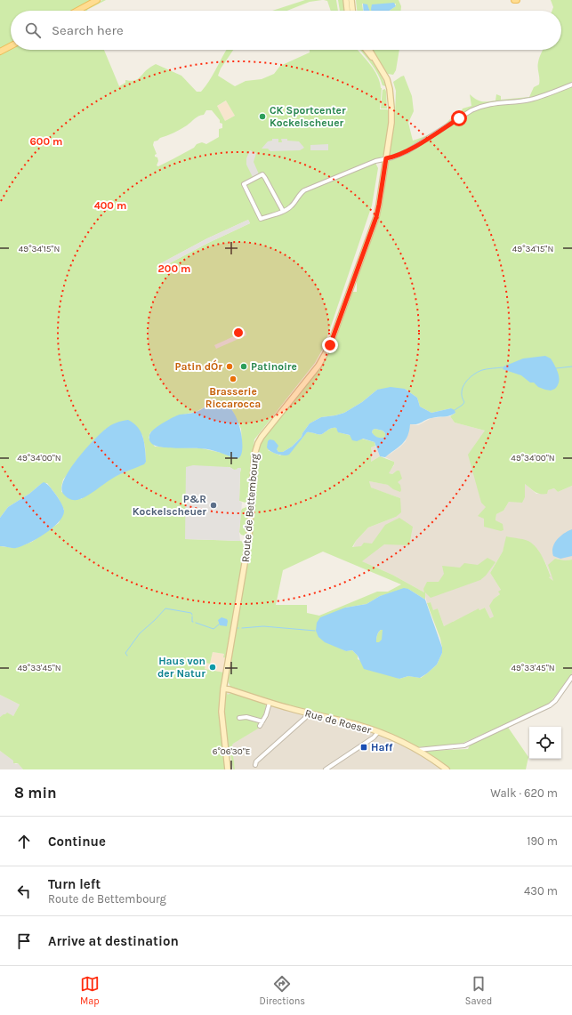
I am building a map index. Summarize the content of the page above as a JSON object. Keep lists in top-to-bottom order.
{
  "streets": {
    "main road": ["Route de Bettembourg", "Rue de Roeser"]
  },
  "crossings": [
    ["Route de Bettembourg", "Rue de Roeser"]
  ],
  "places": {
    "other": [
      "CK Sportcenter Kockelscheuer",
      "Patin dÓr",
      "Patinoire",
      "Brasserie Riccarocca",
      "P&R Kockelscheuer",
      "Haus von der Natur"
    ],
    "transit": ["Haff"]
  },
  "page": {
    "search": "Search here",
    "heading": ["8 min", "Walk · 620 m"],
    "list": [
      ["Continue", "190 m"],
      ["Turn left", "Route de Bettembourg", "430 m"],
      "Arrive at destination"
    ],
    "nav": ["Map", "Directions", "Saved"]
  },
  "coordinates": [
    "49°34'15\"N",
    "49°34'00\"N",
    "49°33'45\"N",
    "6°06'30\"E"
  ],
  "rings": ["600 m", "400 m", "200 m"]
}
